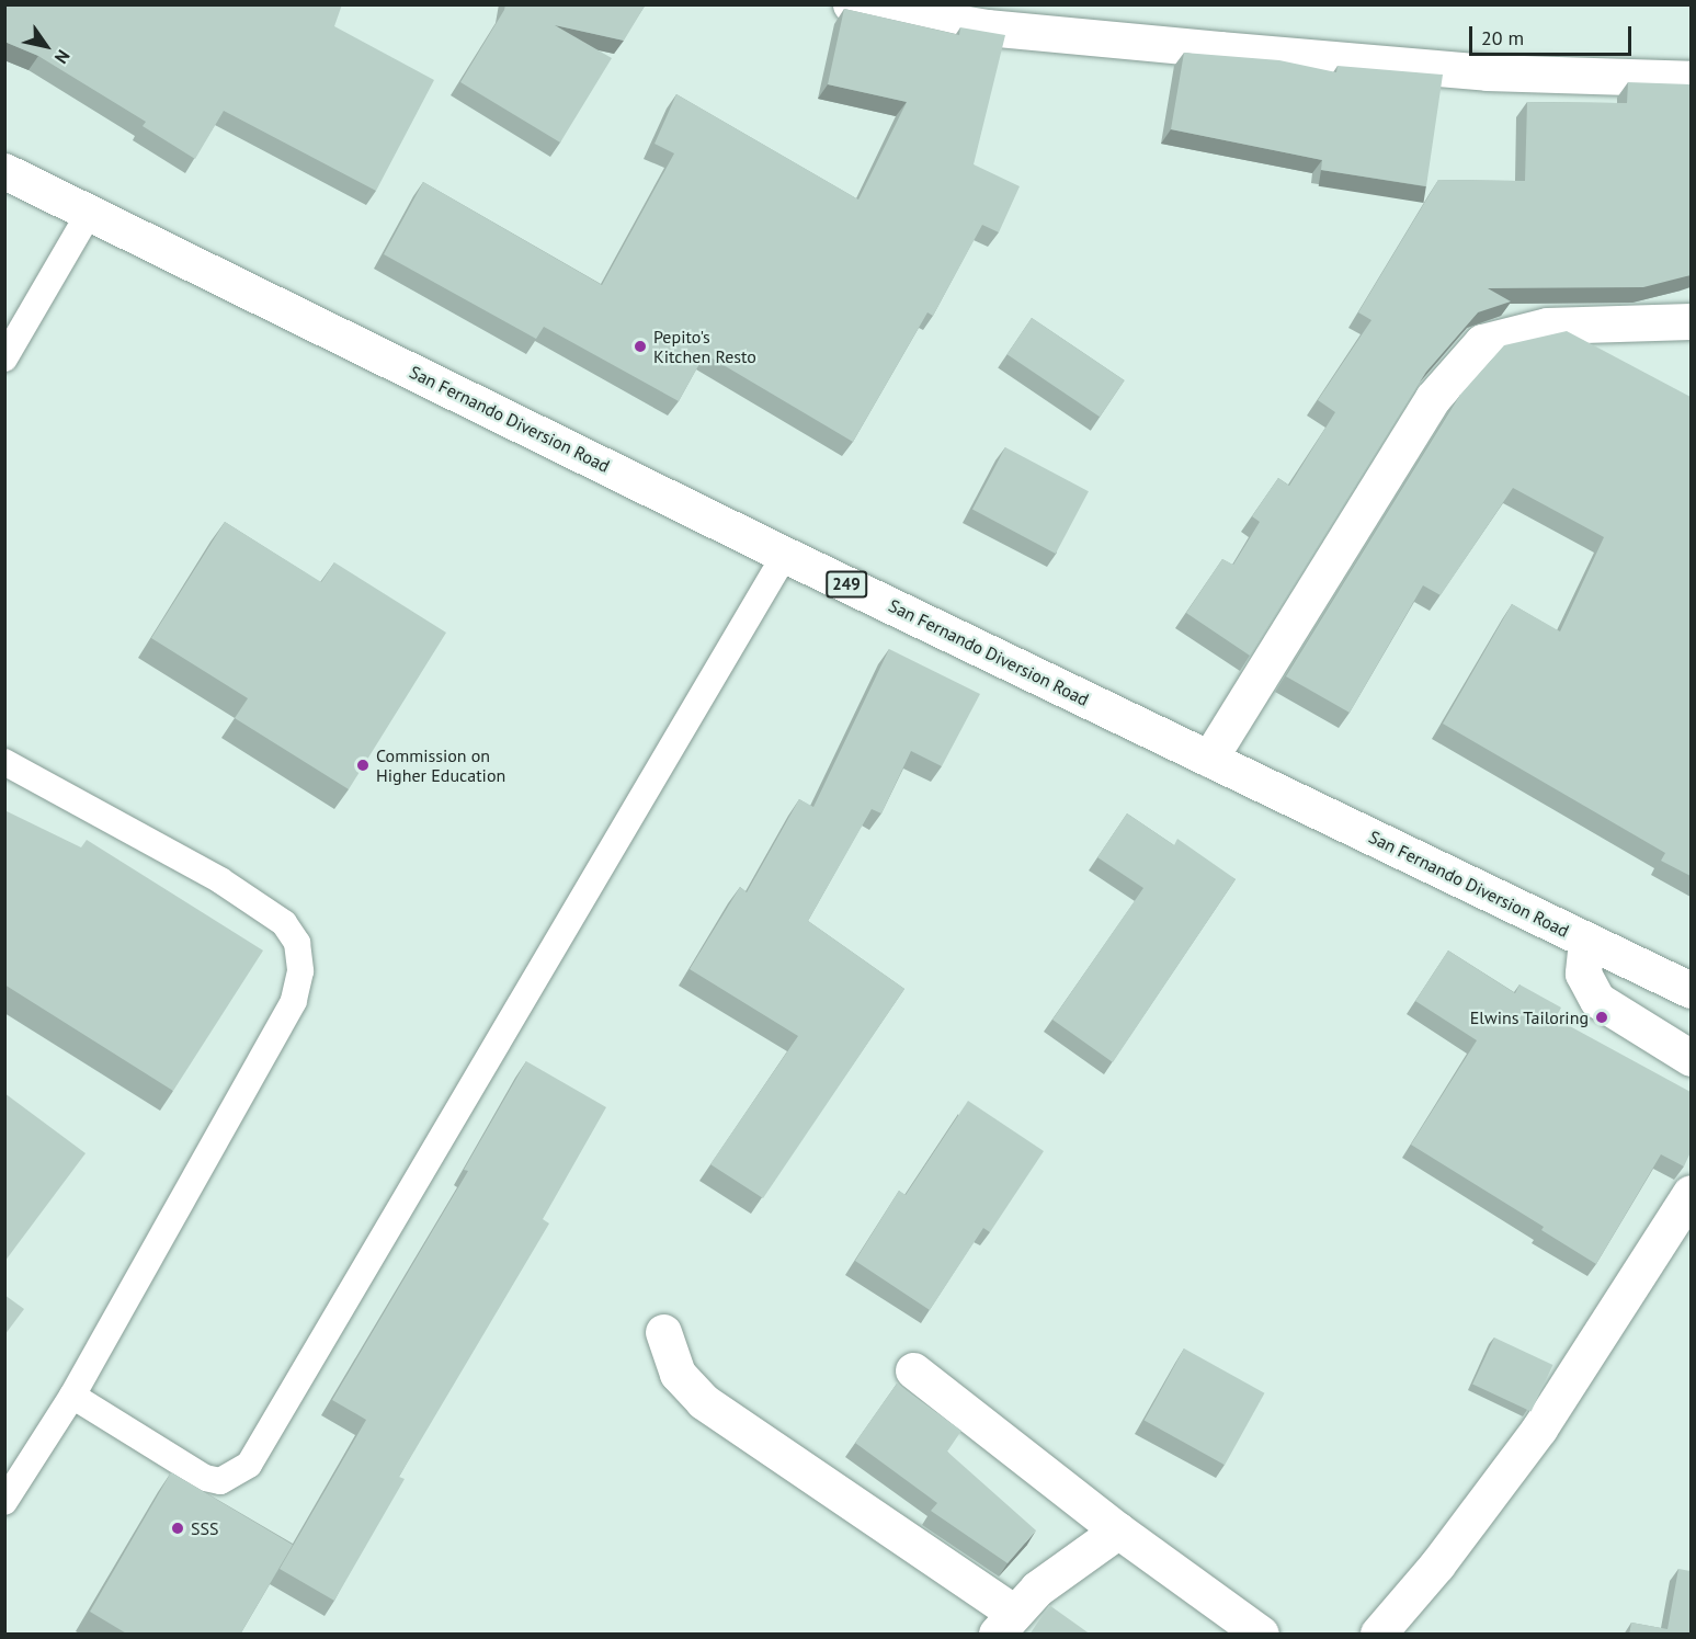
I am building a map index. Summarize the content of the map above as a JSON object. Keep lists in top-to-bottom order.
{
  "streets": {
    "main road": ["San Fernando Diversion Road", "249"]
  },
  "places": [
    "Pepito's Kitchen Resto",
    "Commission on Higher Education",
    "Elwins Tailoring",
    "SSS"
  ],
  "scale_bar": "20 m",
  "north": "bottom right"
}
